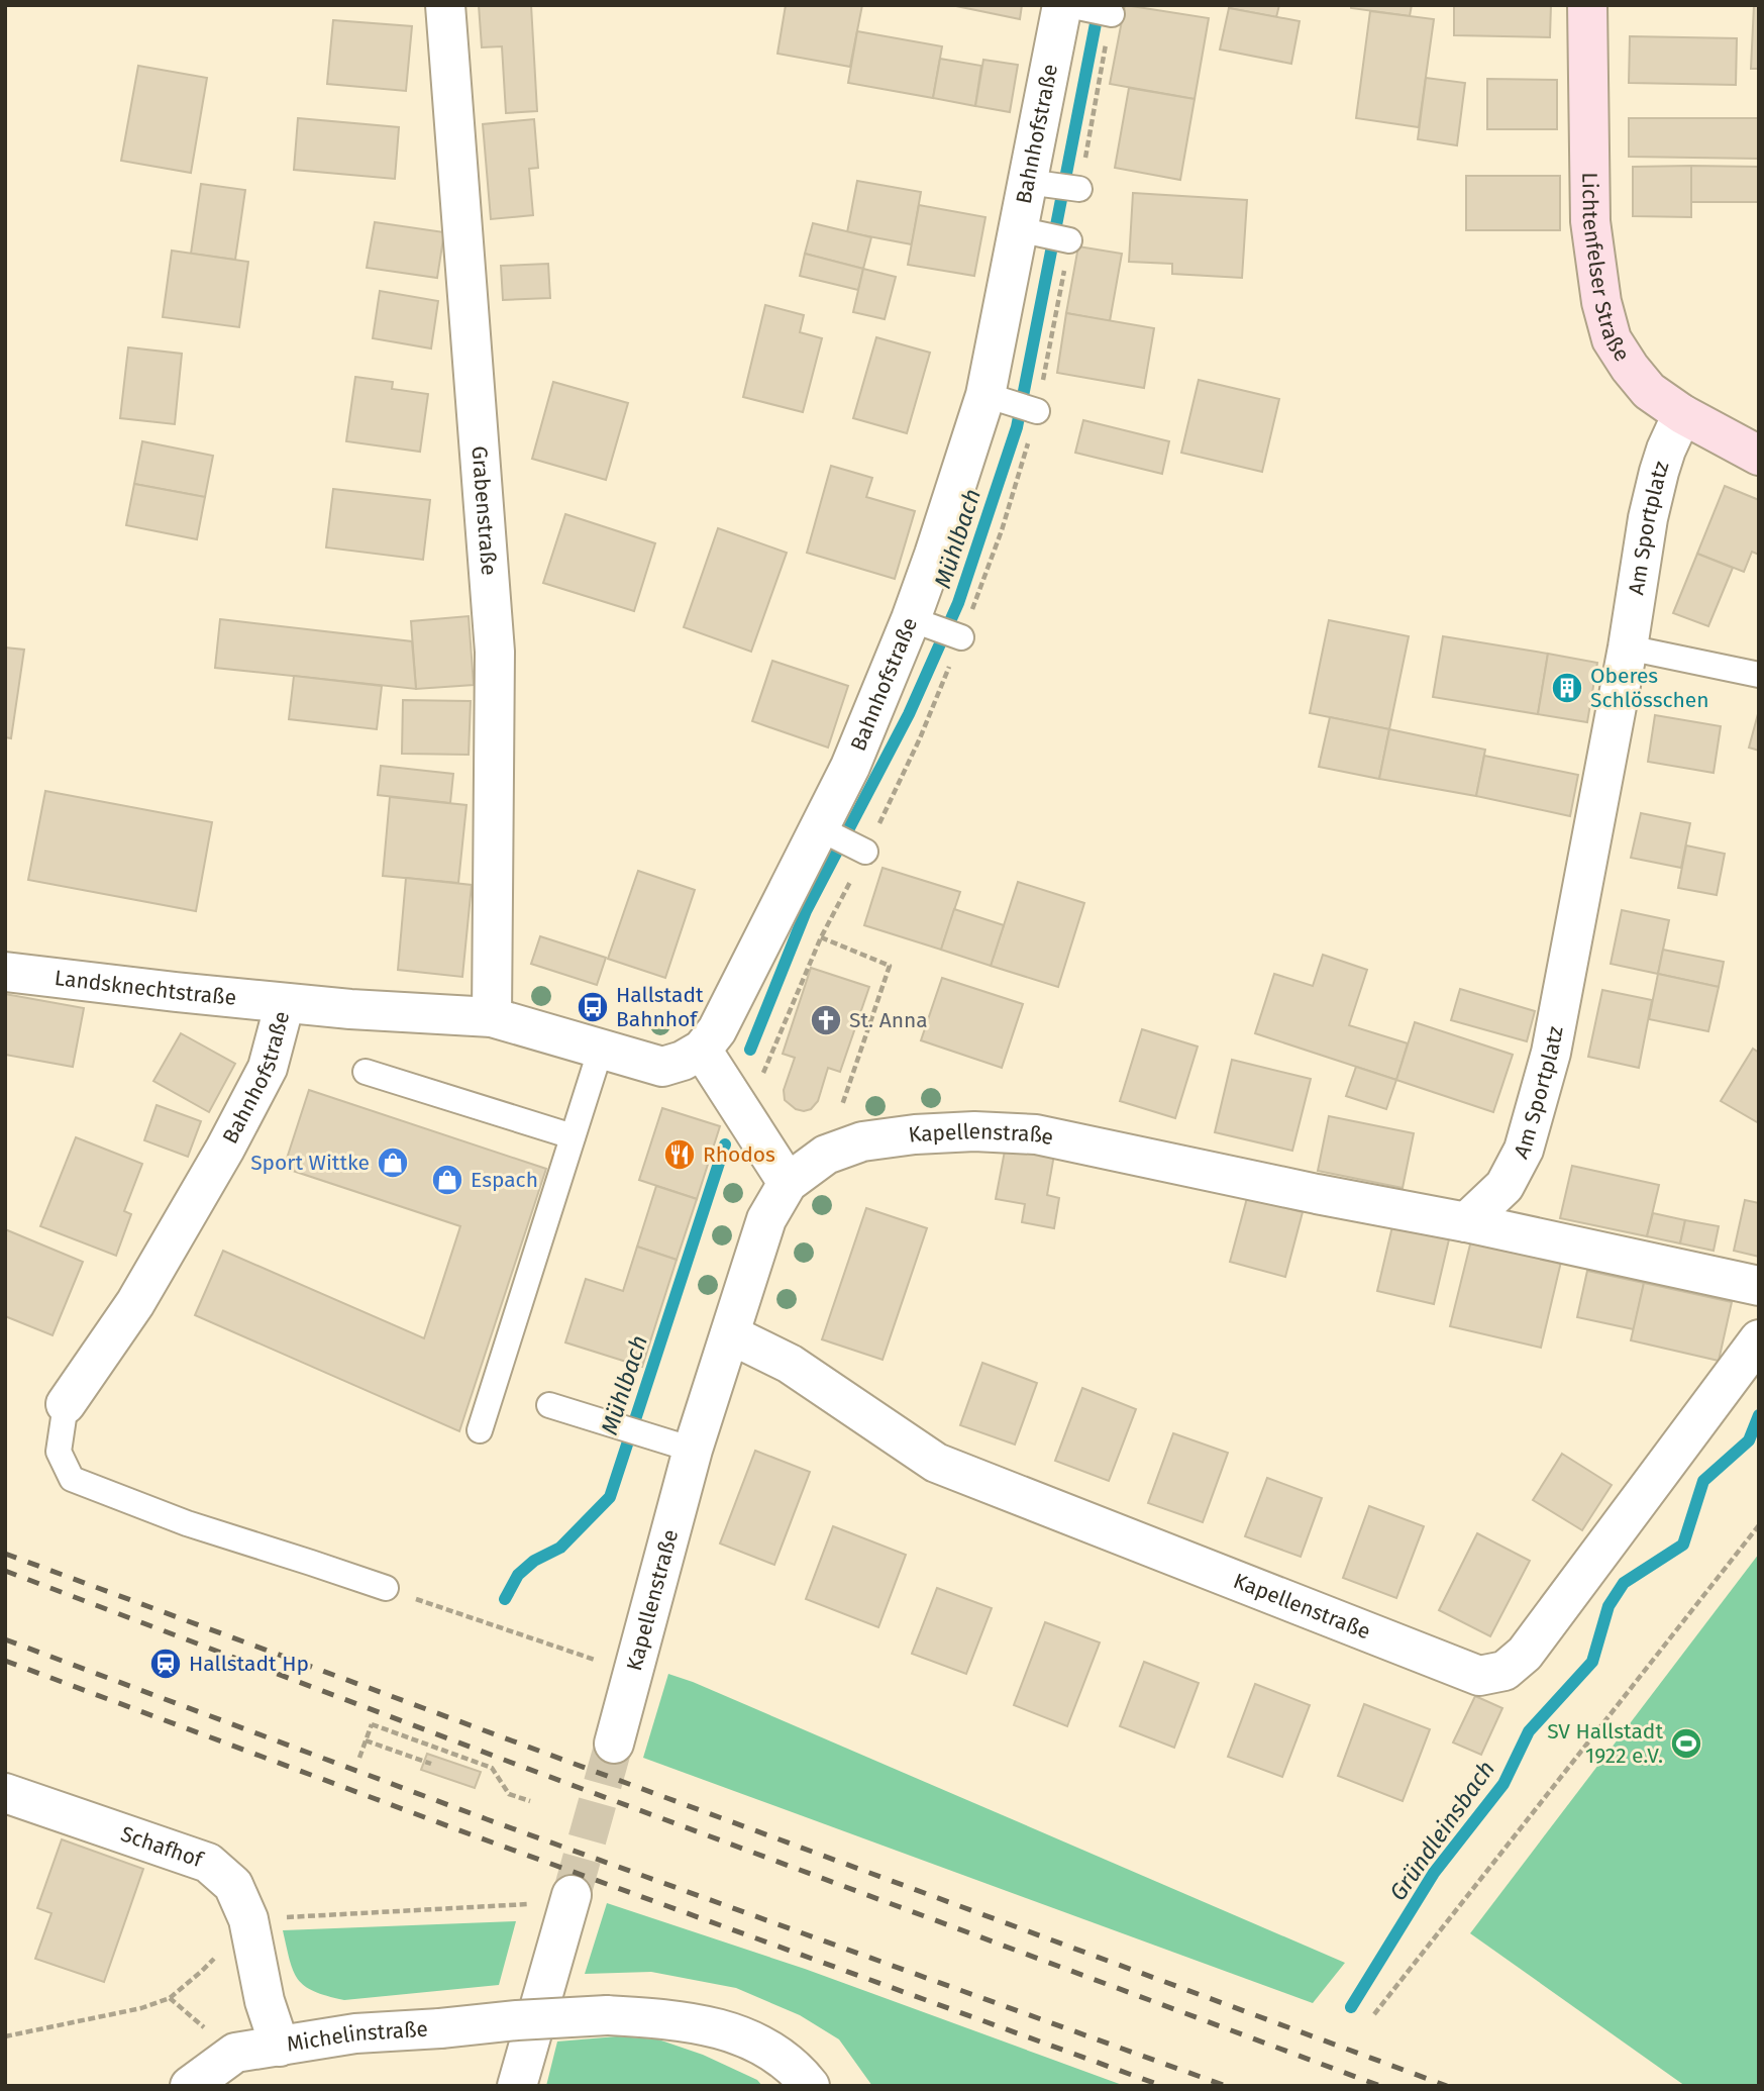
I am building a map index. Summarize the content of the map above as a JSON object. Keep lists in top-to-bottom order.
{
  "streets": {
    "street": [
      "Bahnhofstraße",
      "Lichtenfelser Straße",
      "Grabenstraße",
      "Am Sportplatz",
      "Landsknechtstraße",
      "Kapellenstraße",
      "Schafhof",
      "Michelinstraße"
    ]
  },
  "crossings": [
    ["Bahnhofstraße", "Grabenstraße"],
    ["Bahnhofstraße", "Landsknechtstraße"],
    ["Lichtenfelser Straße", "Am Sportplatz"],
    ["Am Sportplatz", "Kapellenstraße"],
    ["Schafhof", "Michelinstraße"]
  ],
  "water": ["Mühlbach", "Gründleinsbach"],
  "places": {
    "building": ["Oberes Schlösschen"],
    "bus stop": ["Hallstadt Bahnhof"],
    "church": ["St. Anna"],
    "restaurant": ["Rhodos"],
    "shop": ["Sport Wittke", "Espach"],
    "station": ["Hallstadt Hp"],
    "sports": ["SV Hallstadt 1922 e.V."]
  }
}
